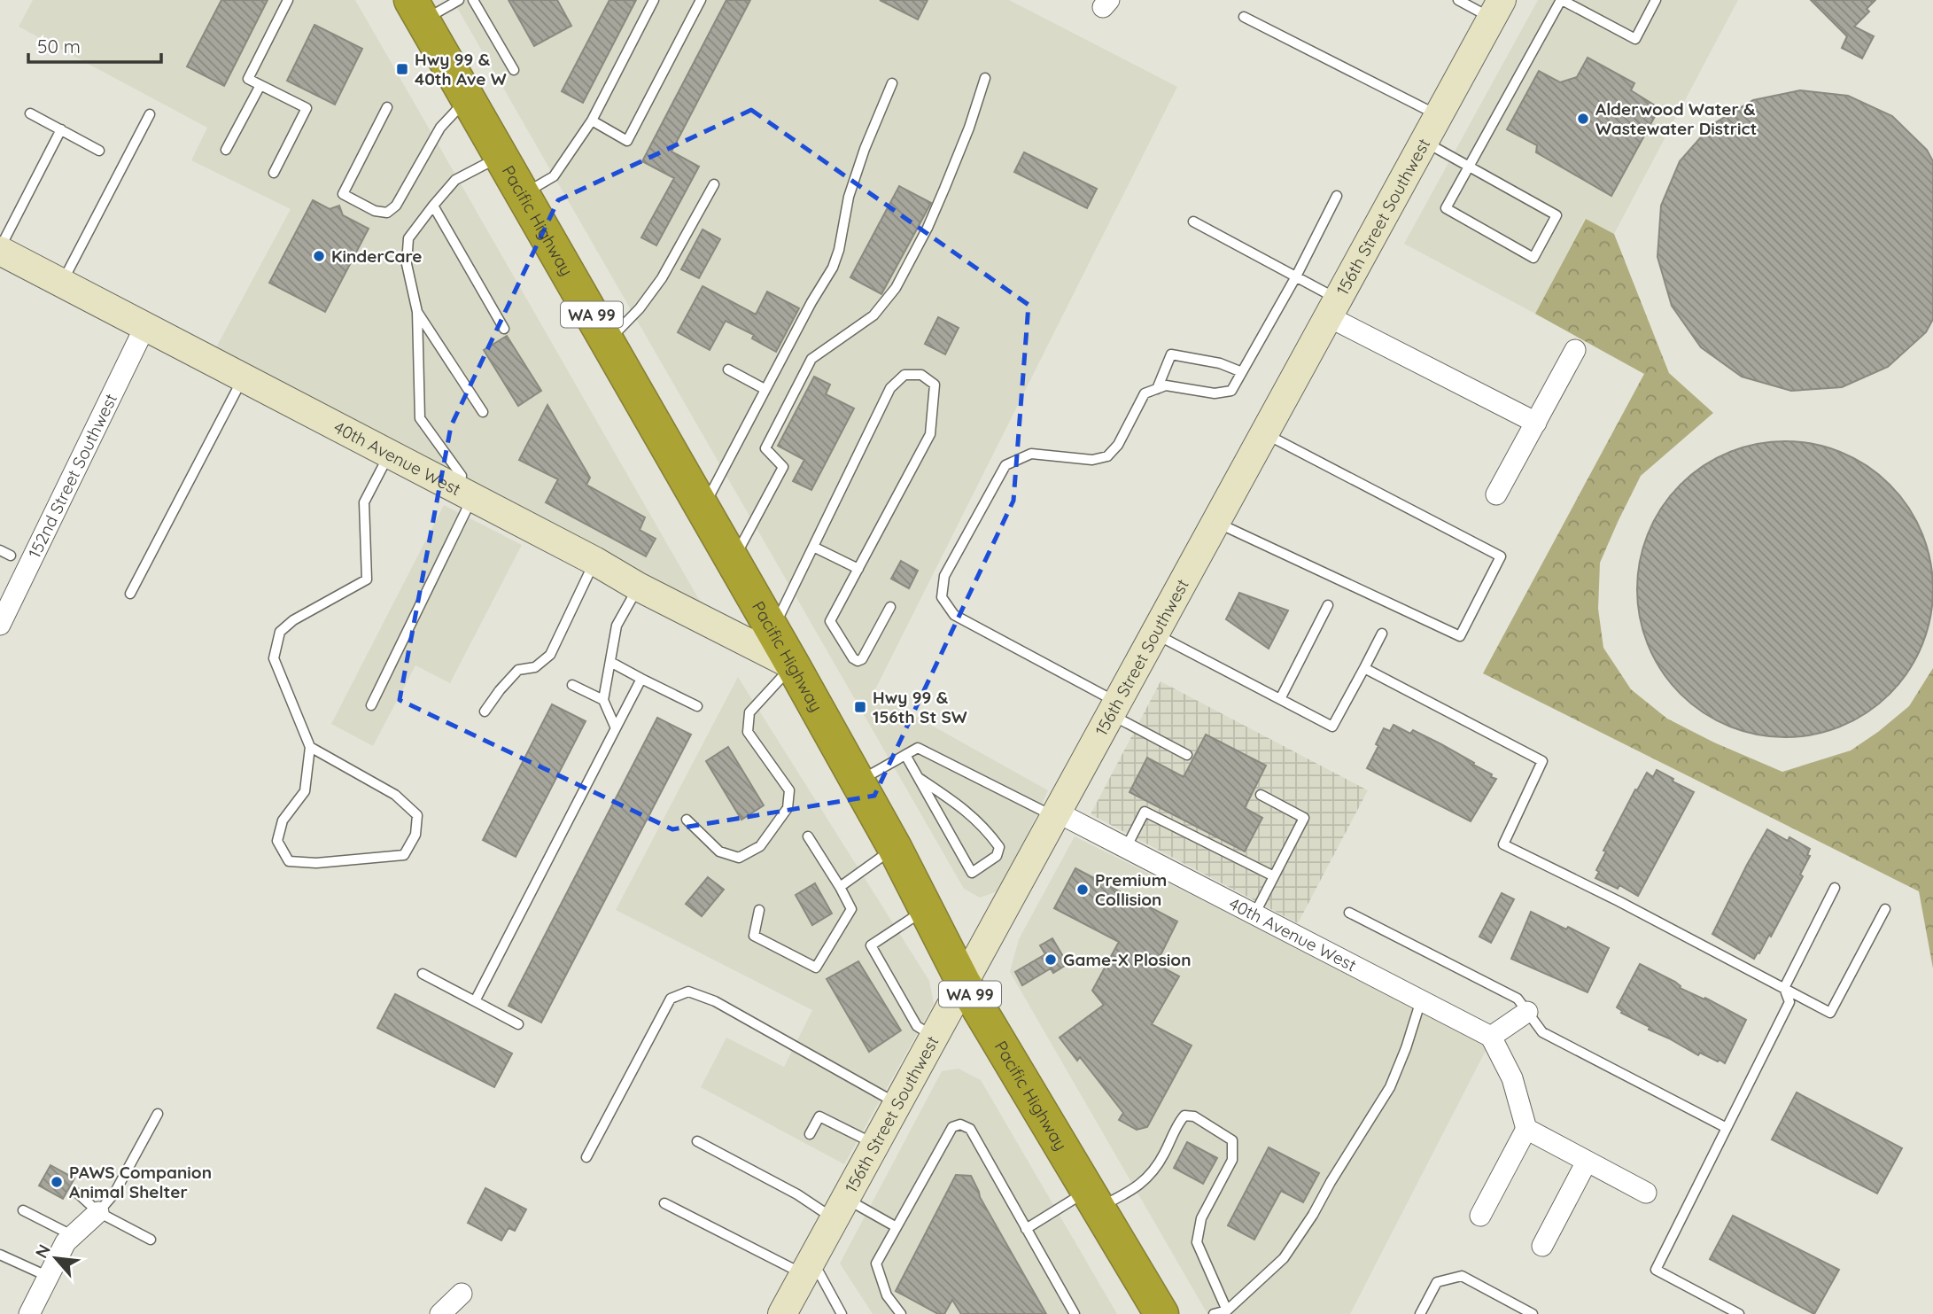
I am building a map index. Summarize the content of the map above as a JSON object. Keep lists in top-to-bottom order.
{
  "streets": {
    "highway": ["Pacific Highway", "WA 99"],
    "street": ["156th Street Southwest", "40th Avenue West", "152nd Street Southwest"]
  },
  "crossings": [
    ["156th Street Southwest", "Pacific Highway"],
    ["156th Street Southwest", "40th Avenue West"],
    ["Pacific Highway", "40th Avenue West"],
    ["40th Avenue West", "152nd Street Southwest"]
  ],
  "places": {
    "transit": ["Hwy 99 & 40th Ave W", "Hwy 99 & 156th St SW"],
    "other": [
      "Alderwood Water & Wastewater District",
      "KinderCare",
      "Premium Collision",
      "Game-X Plosion",
      "PAWS Companion Animal Shelter"
    ]
  },
  "scale_bar": "50 m",
  "north": "top left"
}
